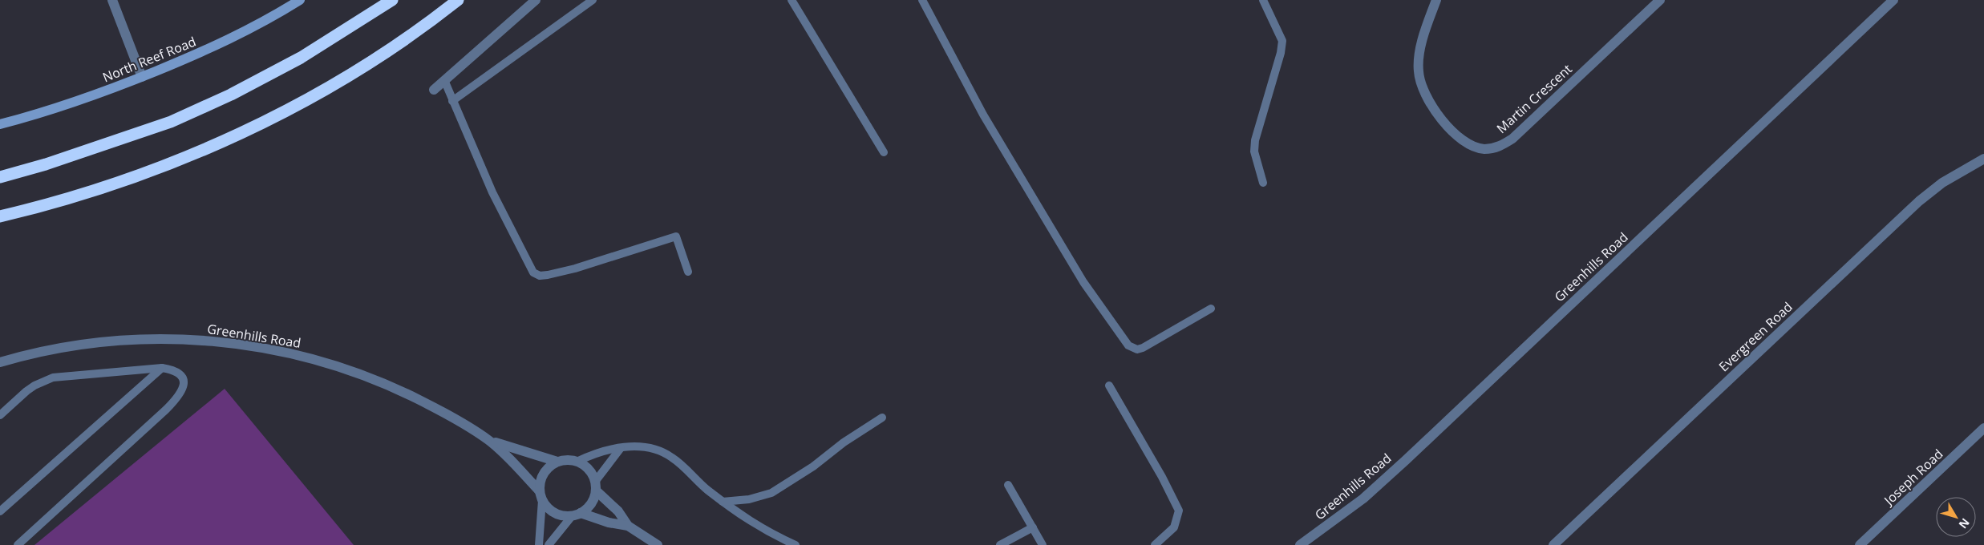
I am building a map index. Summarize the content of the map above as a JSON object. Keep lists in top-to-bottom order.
{
  "streets": {
    "main road": ["North Reef Road"],
    "street": [
      "Martin Crescent",
      "Greenhills Road",
      "Evergreen Road",
      "Joseph Road"
    ]
  },
  "north": "bottom right"
}
